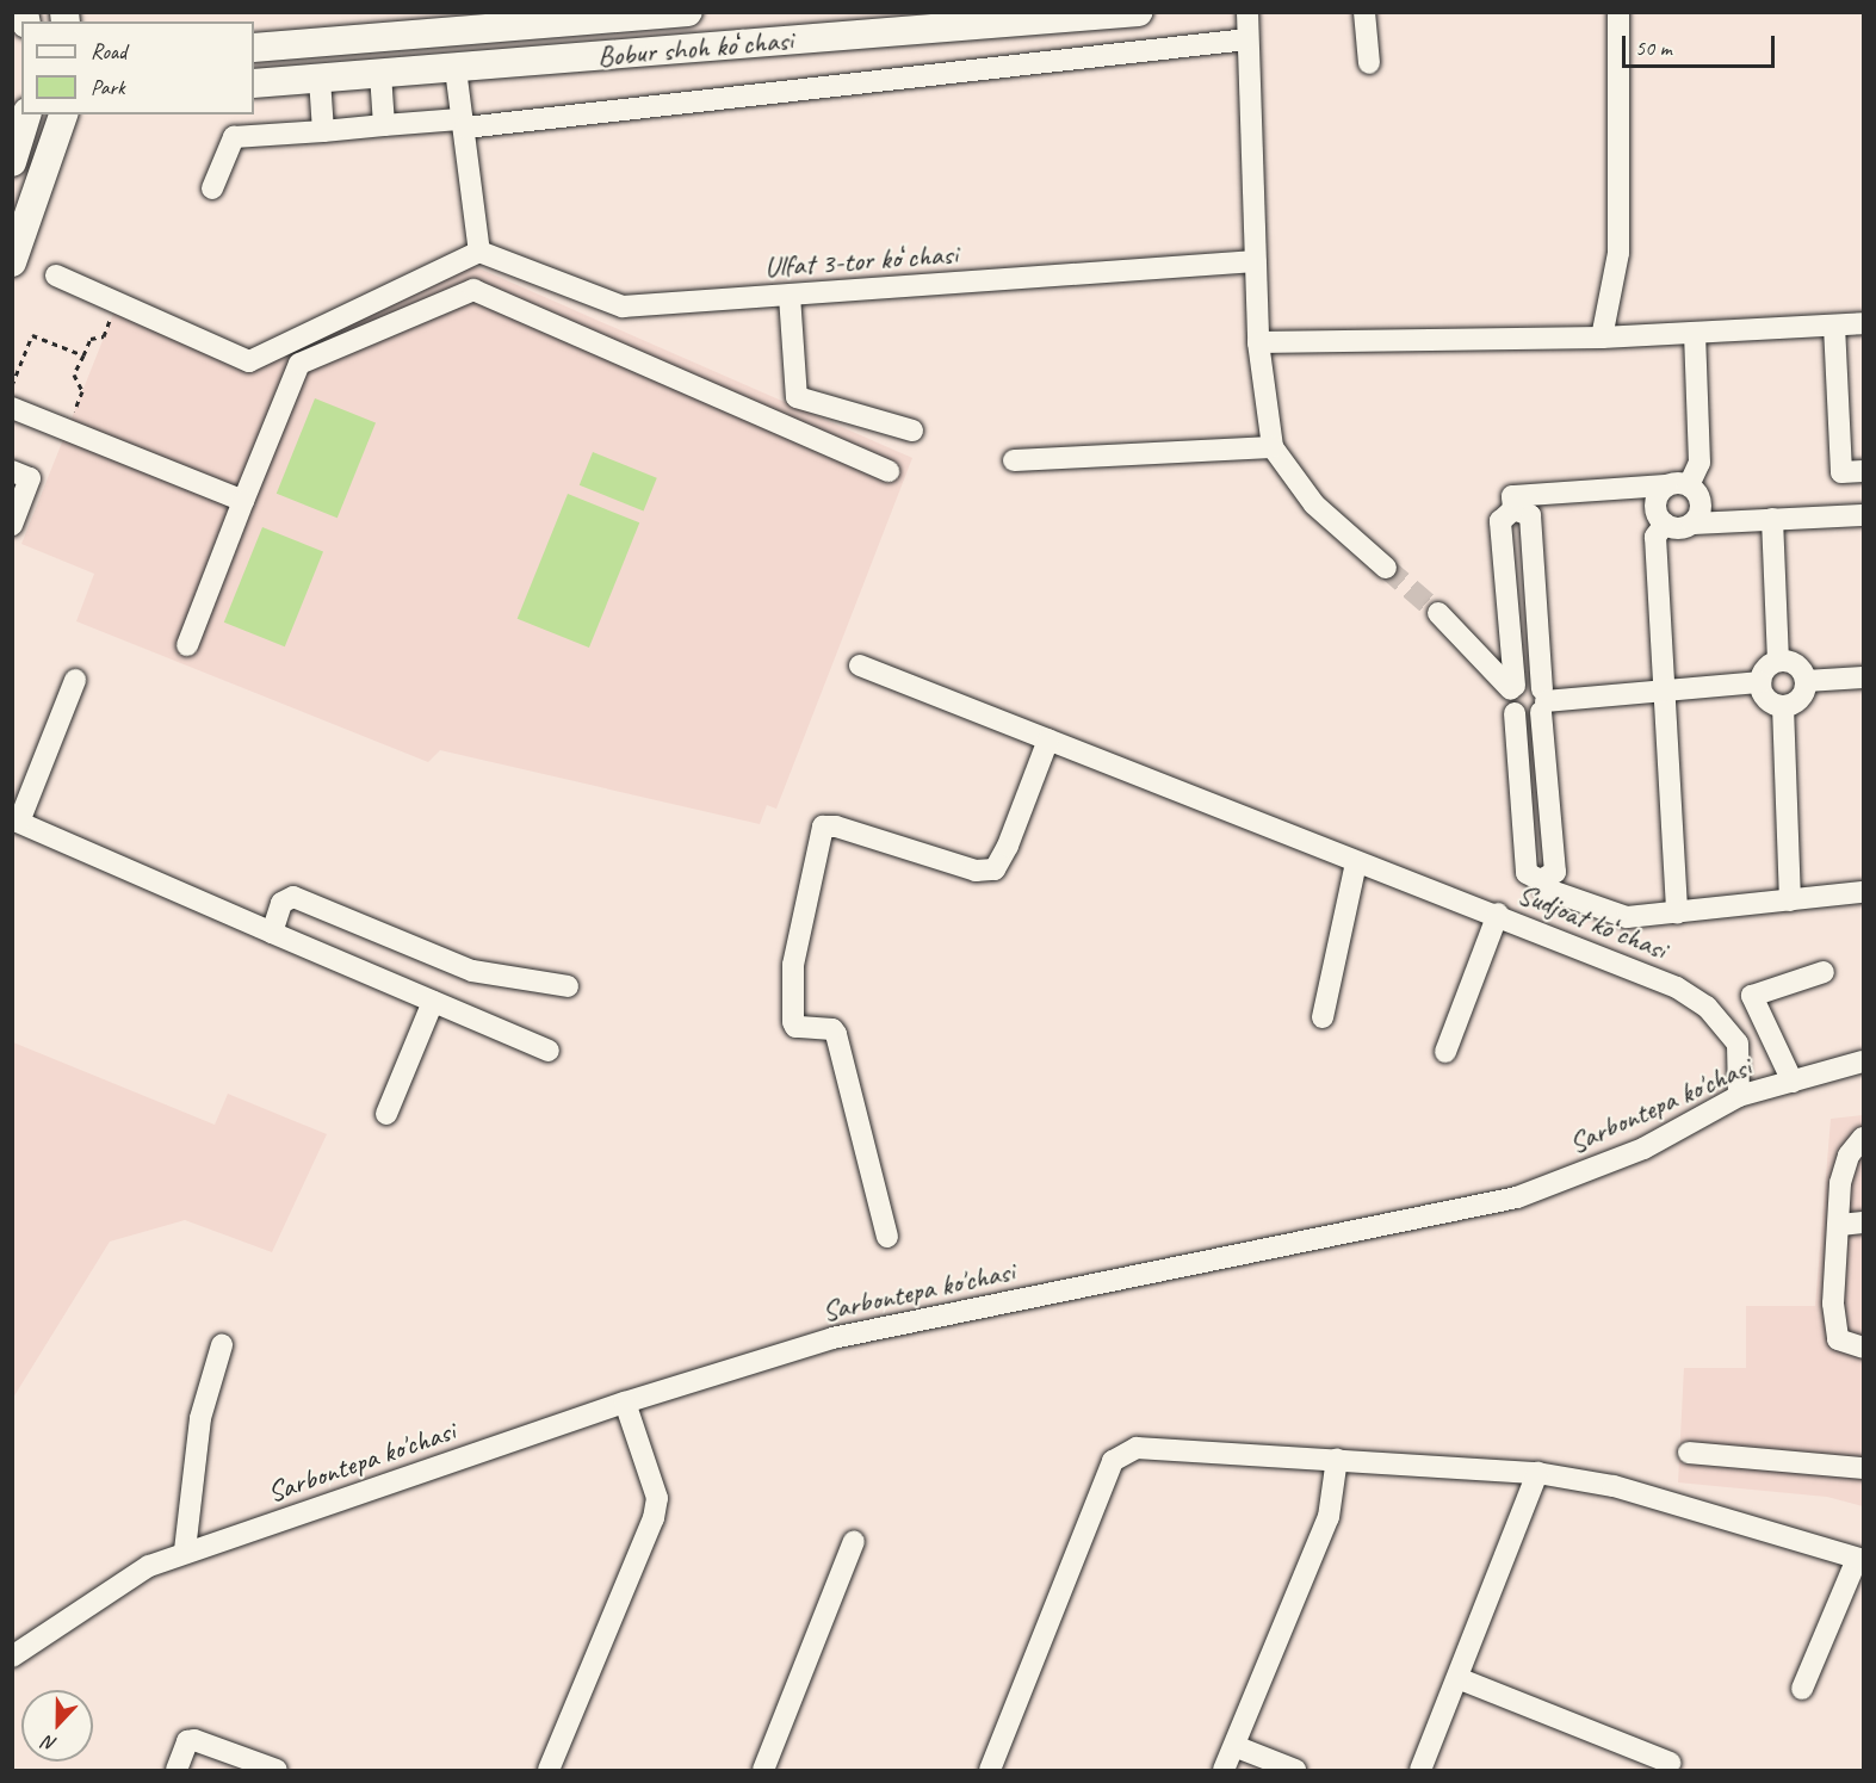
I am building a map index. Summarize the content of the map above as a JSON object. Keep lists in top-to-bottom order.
{
  "streets": {
    "main road": ["Bobur shoh koʻchasi"],
    "street": ["Ulfat 3-tor koʻchasi", "Sudjoat koʻchasi", "Sarbontepa ko'chasi"]
  },
  "crossings": [
    ["Sudjoat koʻchasi", "Sarbontepa ko'chasi"]
  ],
  "legend": ["Road", "Park"],
  "scale_bar": "50 m",
  "north": "bottom"
}
